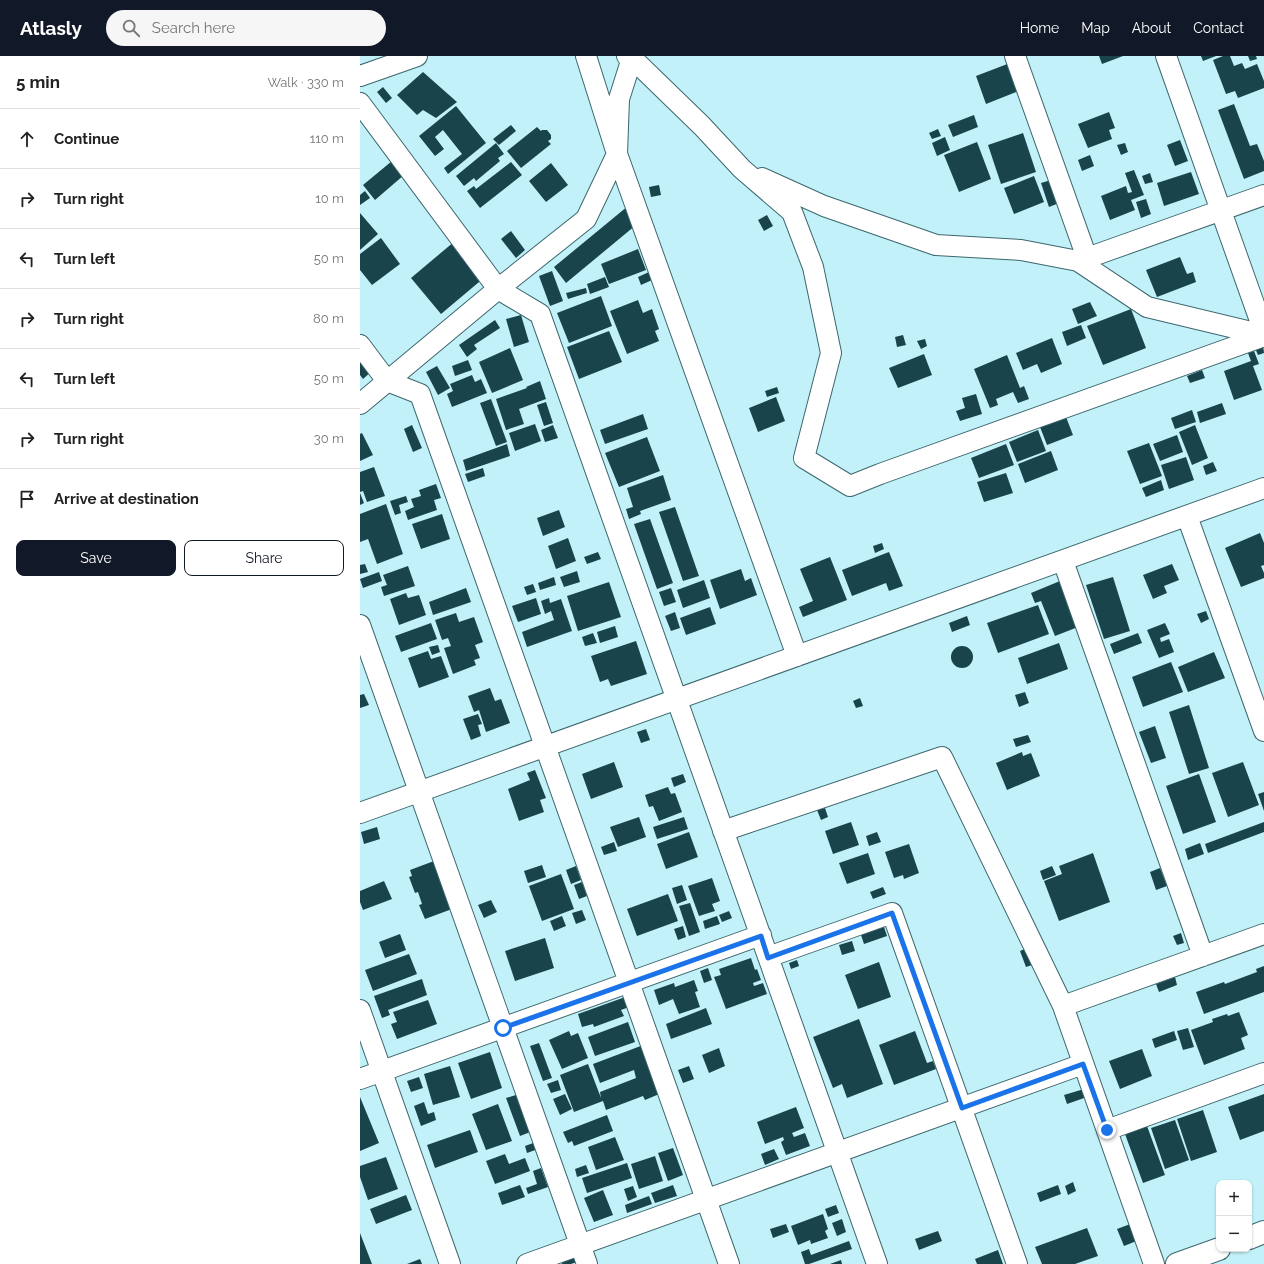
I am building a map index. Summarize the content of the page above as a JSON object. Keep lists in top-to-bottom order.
{
  "page": {
    "header": "Atlasly",
    "search": "Search here",
    "nav": [
      "Home",
      "Map",
      "About",
      "Contact"
    ],
    "heading": ["5 min", "Walk · 330 m"],
    "list": [
      ["Continue", "110 m"],
      ["Turn right", "10 m"],
      ["Turn left", "50 m"],
      ["Turn right", "80 m"],
      ["Turn left", "50 m"],
      ["Turn right", "30 m"],
      "Arrive at destination"
    ],
    "buttons": ["Save", "Share"],
    "map_buttons": ["+", "−"]
  }
}
